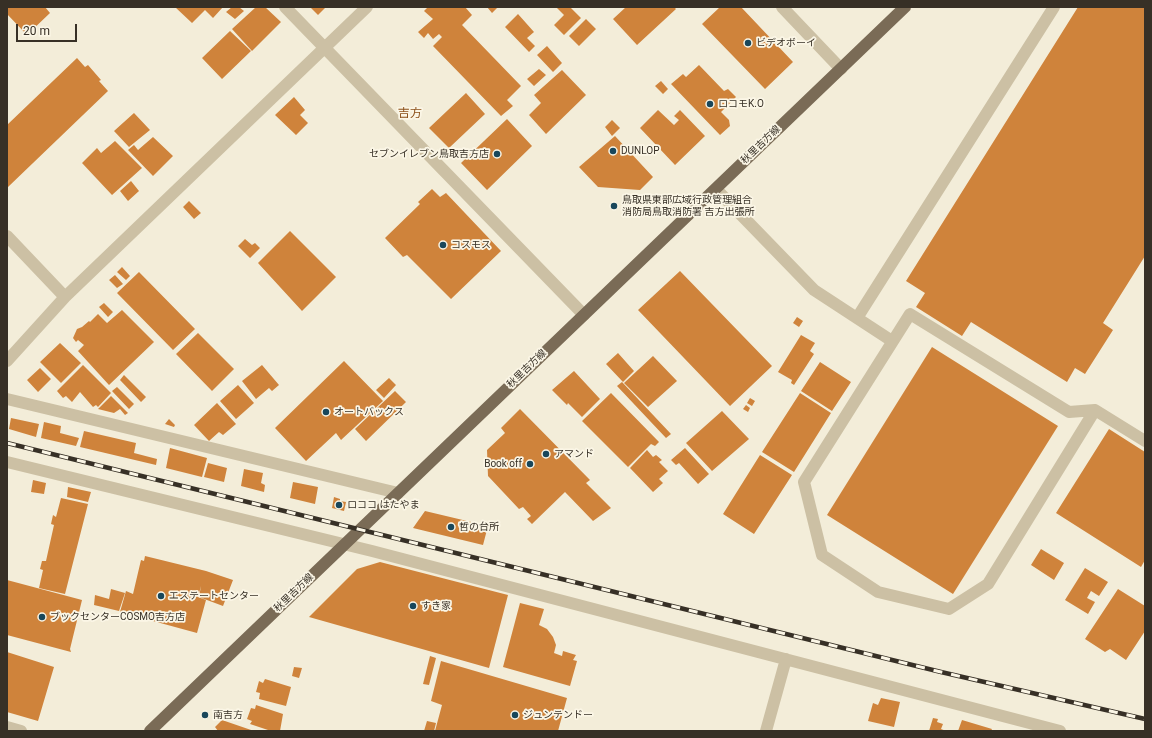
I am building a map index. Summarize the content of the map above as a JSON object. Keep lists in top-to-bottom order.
{
  "streets": {
    "main road": ["秋里吉方線"]
  },
  "districts": ["吉方"],
  "places": [
    "ビデオボーイ",
    "ロコモK.O",
    "DUNLOP",
    "セブンイレブン鳥取吉方店",
    "鳥取県東部広域行政管理組合 消防局鳥取消防署 吉方出張所",
    "コスモス",
    "オートバックス",
    "アマンド",
    "Book off",
    "ロココ はたやま",
    "哲の台所",
    "エステートセンター",
    "すき家",
    "ブックセンターCOSMO吉方店",
    "南吉方",
    "ジュンテンドー"
  ],
  "scale_bar": "20 m"
}
